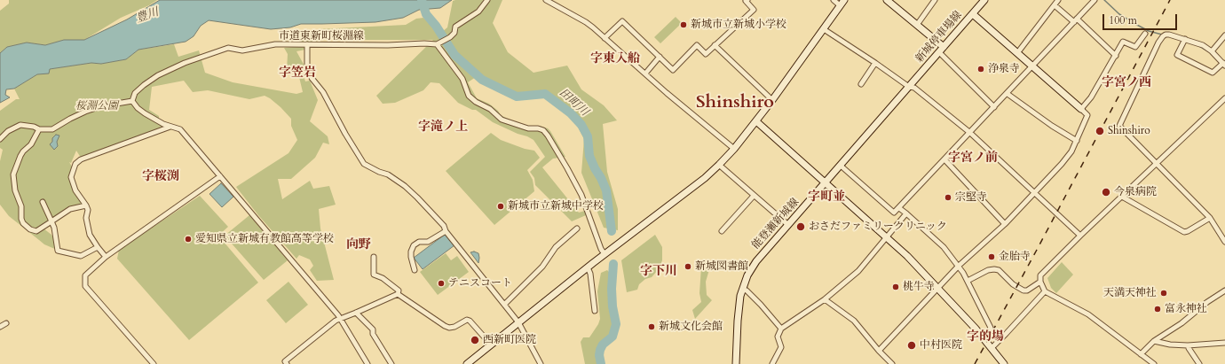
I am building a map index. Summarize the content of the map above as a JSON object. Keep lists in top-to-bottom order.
{
  "streets": {
    "main road": ["新城停車場線", "能登瀬新城線"],
    "street": ["市道東新町桜淵線"]
  },
  "crossings": [
    ["新城停車場線", "能登瀬新城線"]
  ],
  "districts": [
    "字東入船",
    "字笠岩",
    "字宮ノ西",
    "Shinshiro",
    "字滝ノ上",
    "字宮ノ前",
    "字桜渕",
    "字町並",
    "向野",
    "字下川",
    "字的場"
  ],
  "water": ["豊川", "田町川"],
  "parks": ["桜淵公園"],
  "places": [
    "新城市立新城小学校",
    "浄泉寺",
    "Shinshiro",
    "今泉病院",
    "宗堅寺",
    "新城市立新城中学校",
    "おさだファミリークリニック",
    "愛知県立新城有教館高等学校",
    "金胎寺",
    "新城図書館",
    "テニスコート",
    "桃牛寺",
    "天満天神社",
    "富永神社",
    "新城文化会館",
    "西新町医院",
    "中村医院"
  ],
  "scale_bar": "100 m"
}
